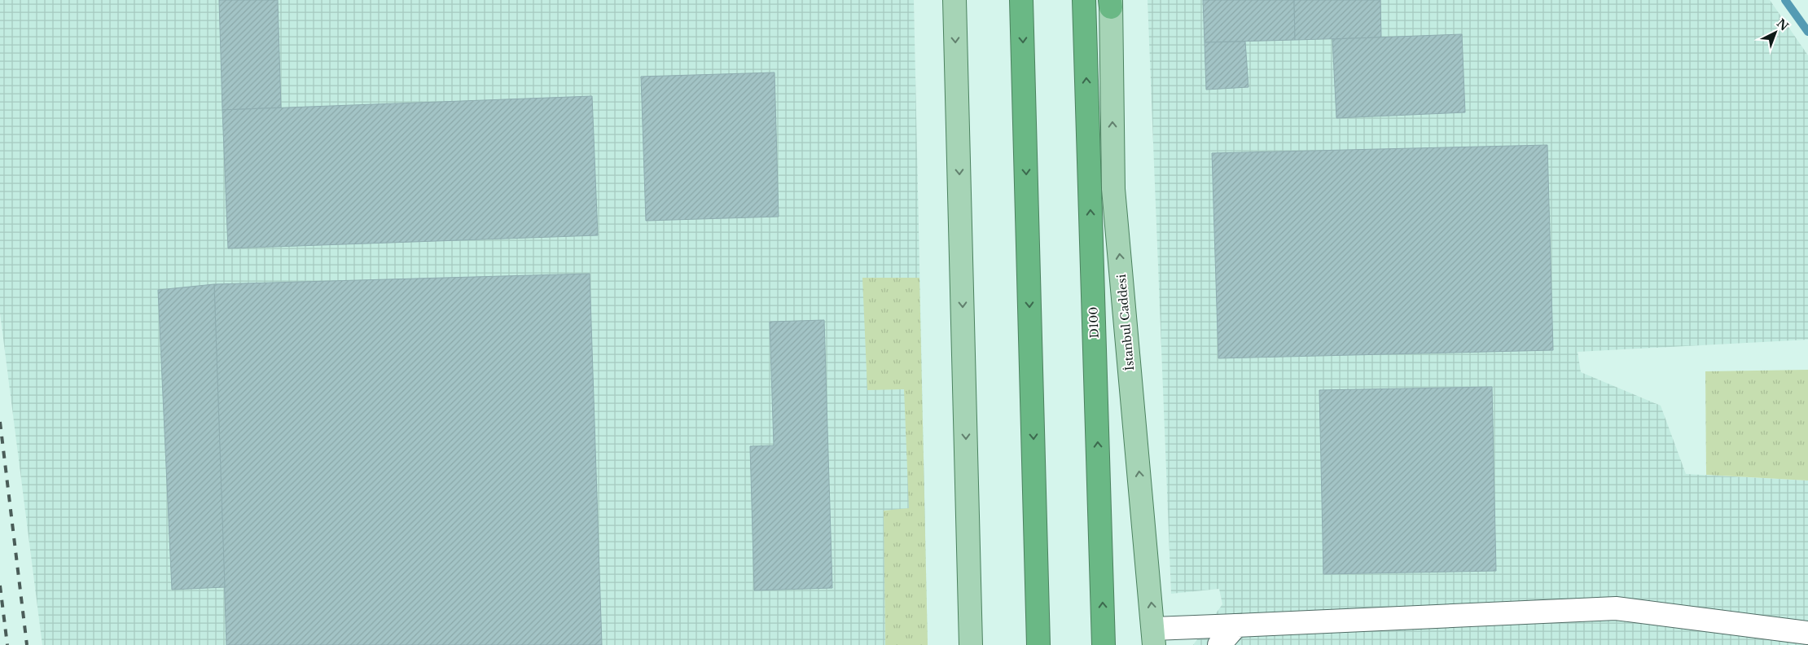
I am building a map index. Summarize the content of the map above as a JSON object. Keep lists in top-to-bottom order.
{
  "streets": {
    "highway": ["D100"],
    "main road": ["İstanbul Caddesi"]
  },
  "north": "top right"
}
